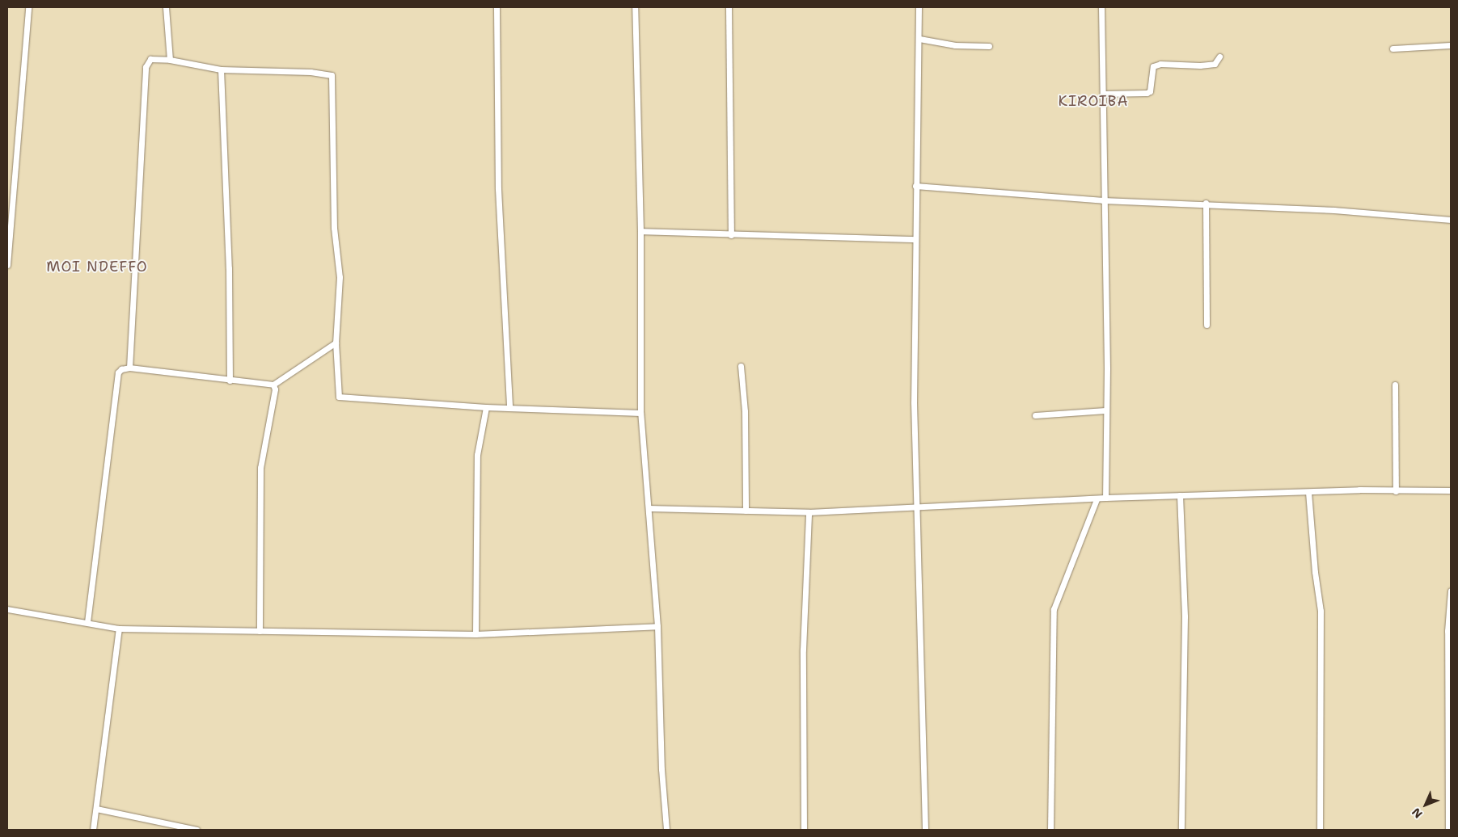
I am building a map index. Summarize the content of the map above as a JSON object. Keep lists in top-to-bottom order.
{
  "districts": ["KIROIBA", "MOI NDEFFO"],
  "north": "bottom left"
}
